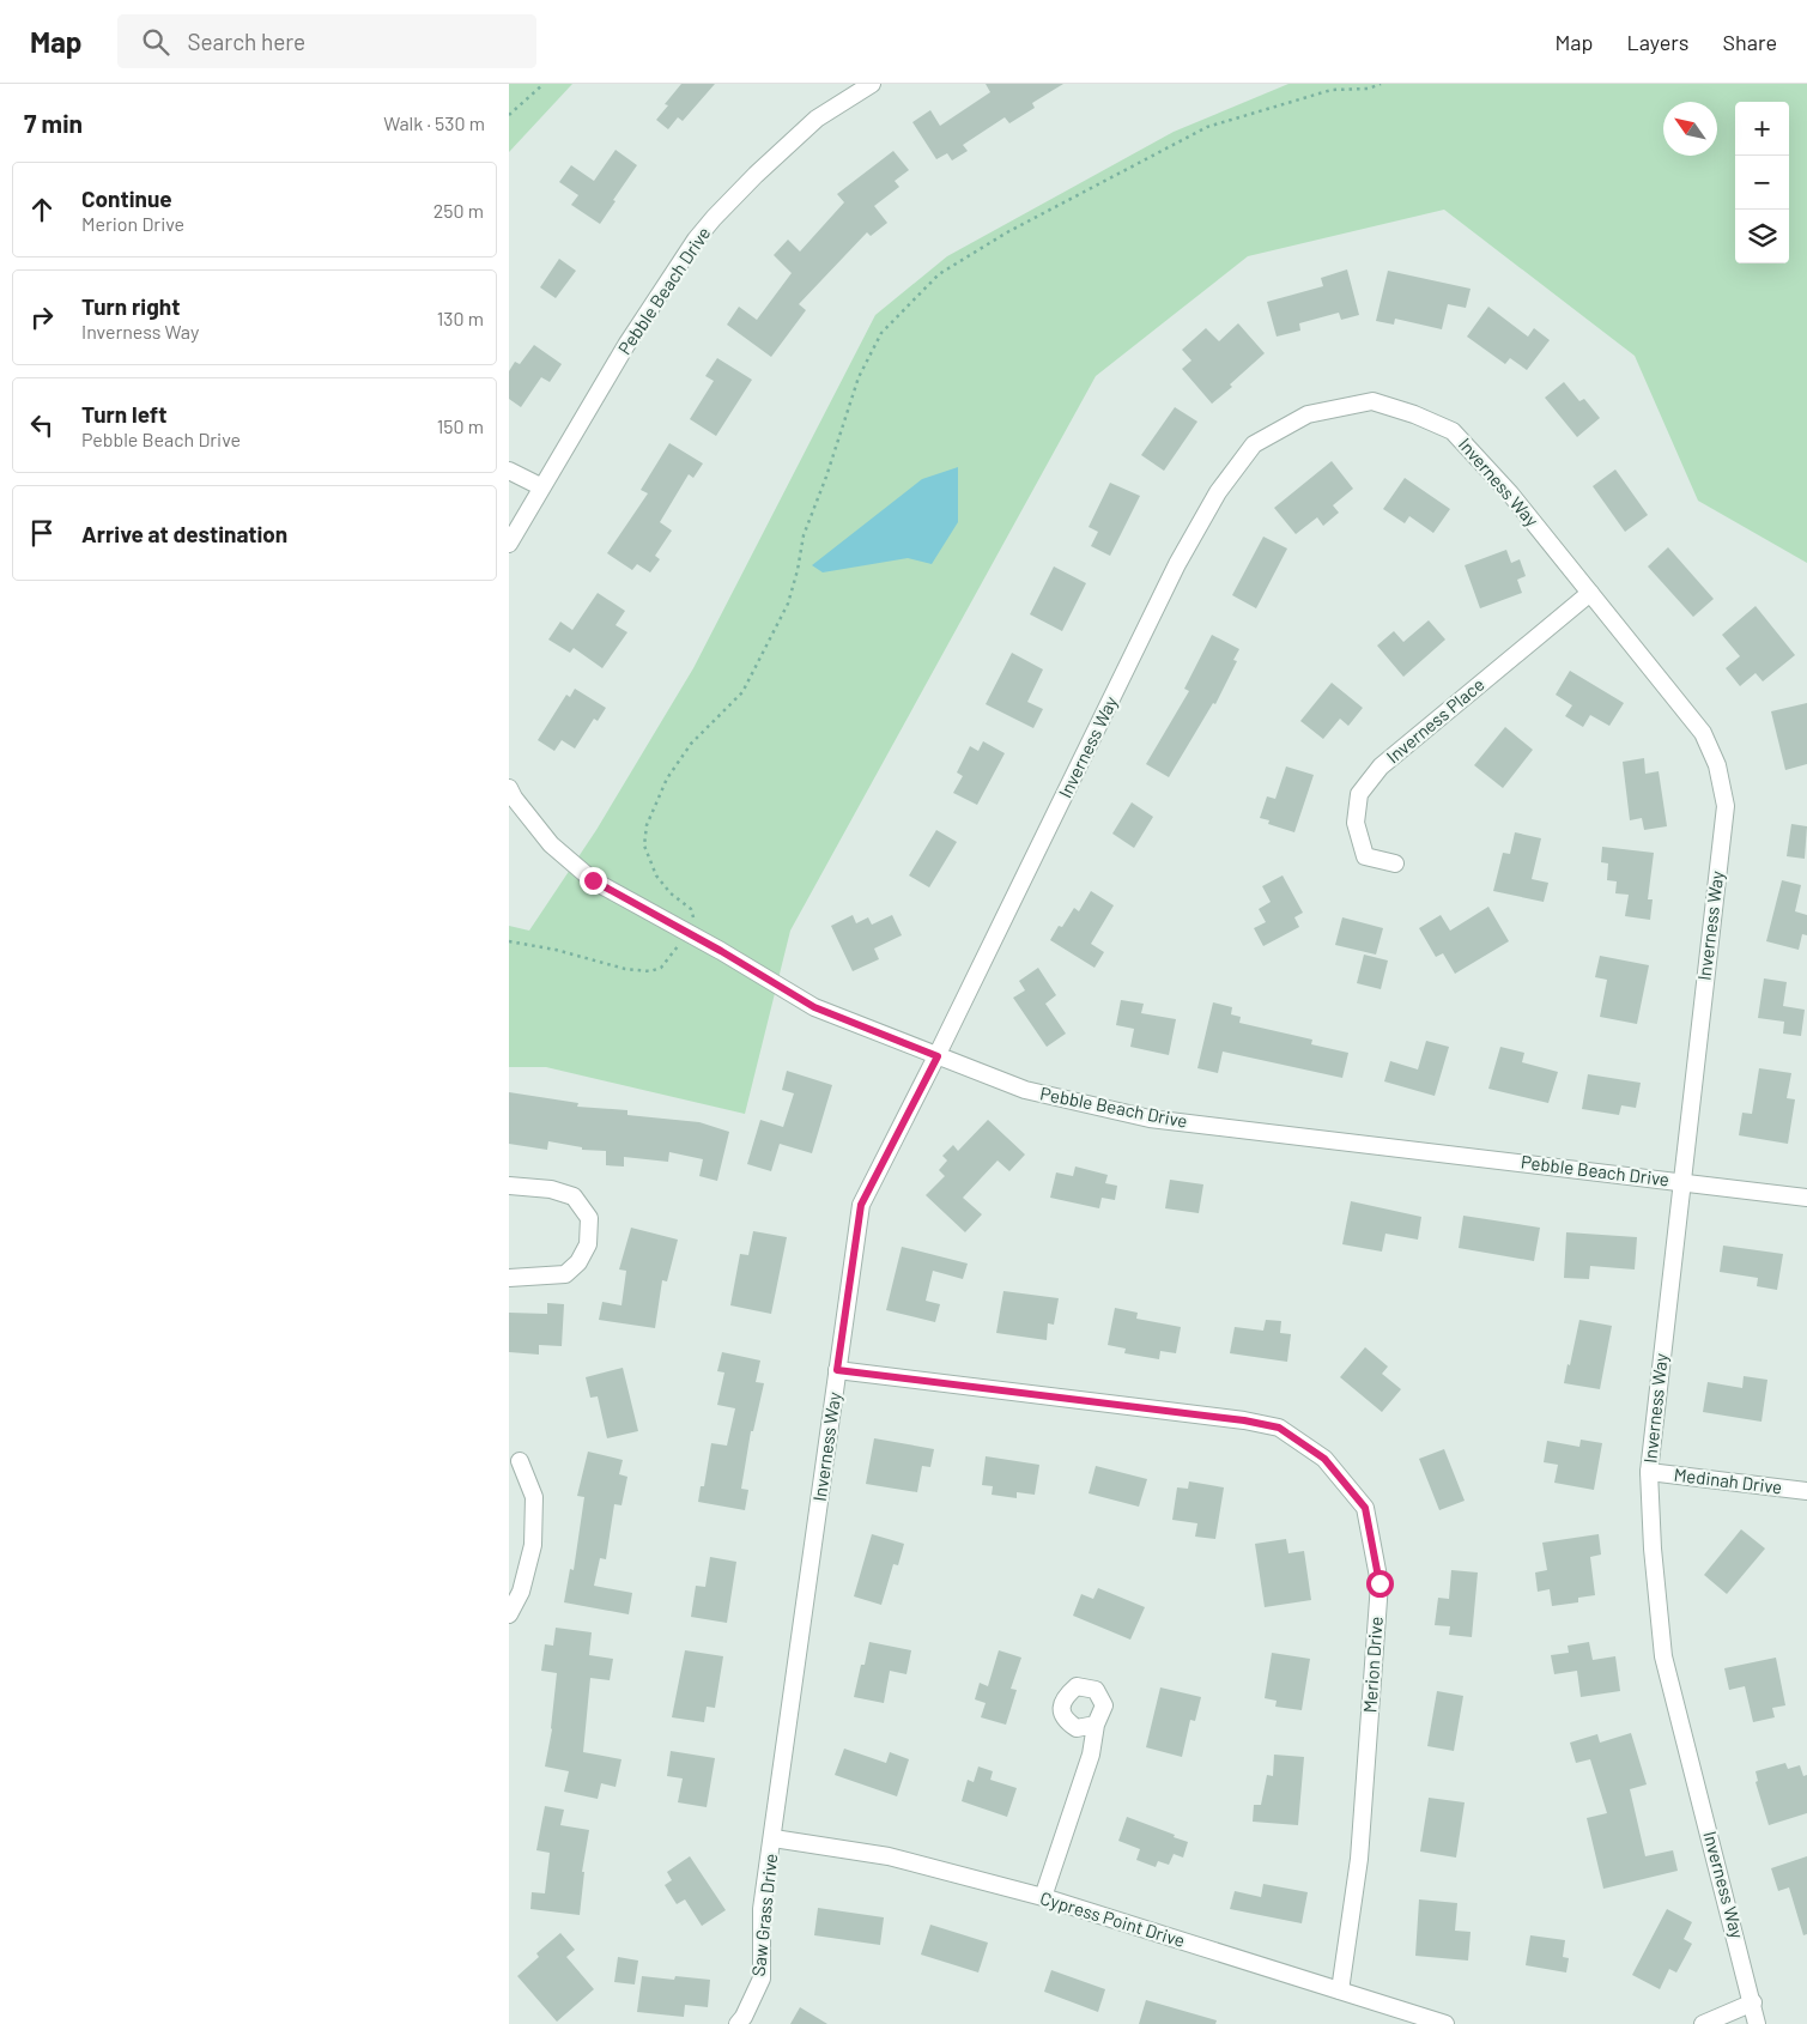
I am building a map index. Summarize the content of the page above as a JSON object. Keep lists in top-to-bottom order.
{
  "streets": {
    "street": [
      "Pebble Beach Drive",
      "Inverness Way",
      "Inverness Place",
      "Medinah Drive",
      "Merion Drive",
      "Saw Grass Drive",
      "Cypress Point Drive"
    ]
  },
  "crossings": [
    ["Pebble Beach Drive", "Inverness Way"],
    ["Inverness Way", "Inverness Place"],
    ["Inverness Way", "Medinah Drive"],
    ["Inverness Way", "Merion Drive"],
    ["Inverness Way", "Saw Grass Drive"],
    ["Inverness Way", "Cypress Point Drive"],
    ["Merion Drive", "Cypress Point Drive"],
    ["Saw Grass Drive", "Cypress Point Drive"]
  ],
  "north": "top left",
  "page": {
    "header": "Map",
    "search": "Search here",
    "nav": ["Map", "Layers", "Share"],
    "heading": ["7 min", "Walk · 530 m"],
    "map_buttons": ["+", "−"],
    "list": [
      ["Continue", "Merion Drive", "250 m"],
      ["Turn right", "Inverness Way", "130 m"],
      ["Turn left", "Pebble Beach Drive", "150 m"],
      "Arrive at destination"
    ]
  }
}
